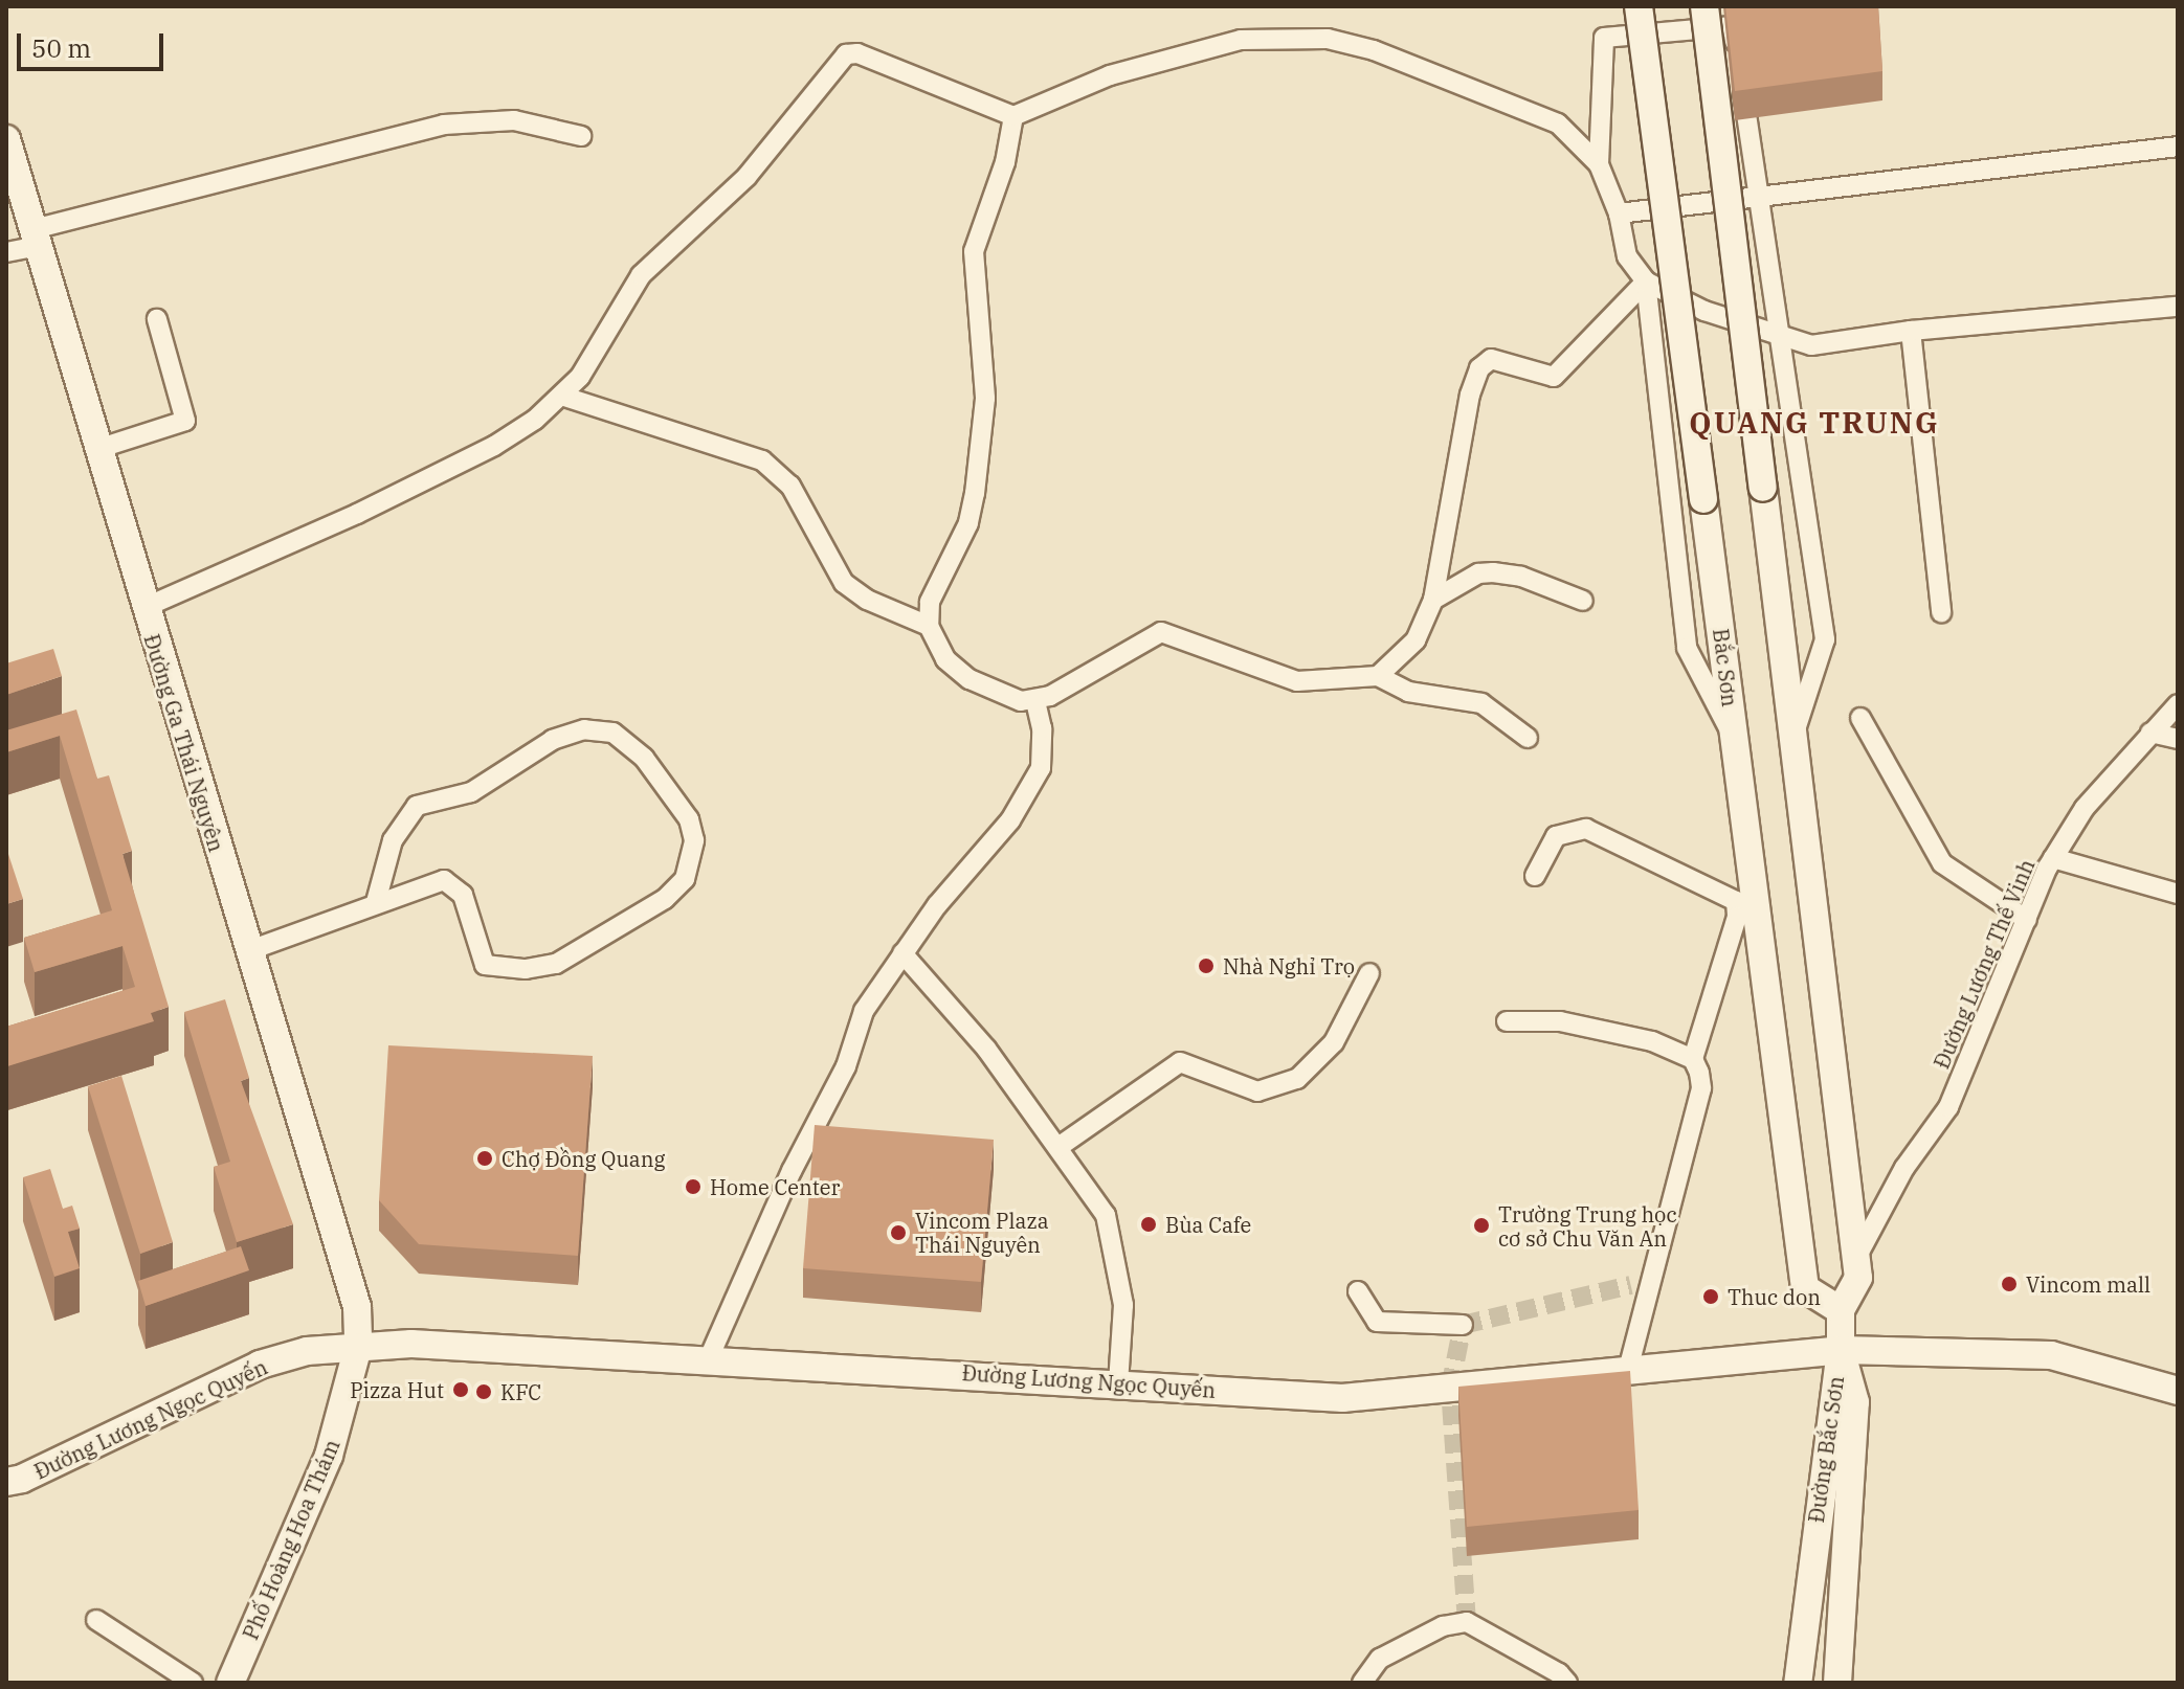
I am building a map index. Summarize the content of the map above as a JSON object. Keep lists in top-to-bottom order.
{
  "streets": {
    "main road": [
      "Bắc Sơn",
      "Đường Ga Thái Nguyên",
      "Đường Lương Ngọc Quyến",
      "Đường Bắc Sơn",
      "Phố Hoàng Hoa Thám"
    ],
    "street": ["Đường Lương Thế Vinh"]
  },
  "crossings": [
    ["Đường Ga Thái Nguyên", "Đường Lương Ngọc Quyến"],
    ["Đường Ga Thái Nguyên", "Phố Hoàng Hoa Thám"],
    ["Đường Lương Ngọc Quyến", "Đường Bắc Sơn"],
    ["Đường Lương Ngọc Quyến", "Phố Hoàng Hoa Thám"]
  ],
  "districts": ["QUANG TRUNG"],
  "places": [
    "Nhà Nghỉ Trọ",
    "Chợ Đồng Quang",
    "Home Center",
    "Bùa Cafe",
    "Trường Trung học cơ sở Chu Văn An",
    "Vincom Plaza Thái Nguyên",
    "Vincom mall",
    "Thuc don",
    "Pizza Hut",
    "KFC"
  ],
  "scale_bar": "50 m"
}
